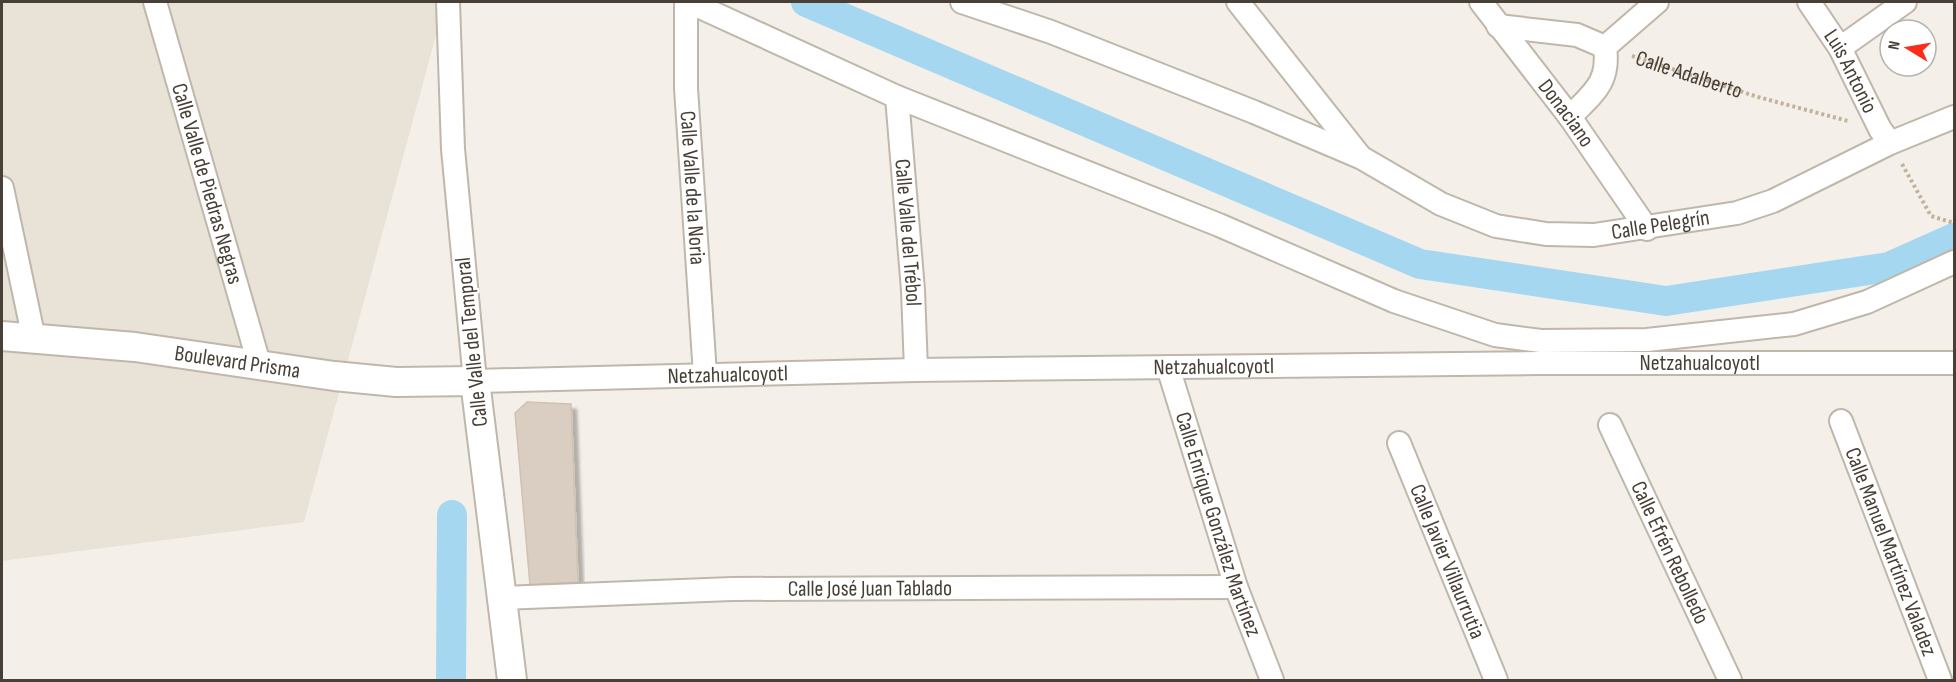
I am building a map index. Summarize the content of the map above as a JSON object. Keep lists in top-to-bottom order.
{
  "streets": {
    "street": [
      "Luis Antonio",
      "Calle Adalberto",
      "Donaciano",
      "Calle Valle de Piedras Negras",
      "Calle Valle de la Noria",
      "Calle Pelegrín",
      "Calle Valle del Trébol",
      "Calle Valle del Temporal",
      "Boulevard Prisma",
      "Netzahualcoyotl",
      "Calle Enrique González Martínez",
      "Calle Manuel Martínez Valadez",
      "Calle Efrén Rebolledo",
      "Calle Javier Villaurrutia",
      "Calle José Juan Tablado"
    ]
  },
  "crossings": [
    ["Luis Antonio", "Calle Adalberto"],
    ["Luis Antonio", "Calle Pelegrín"],
    ["Calle Adalberto", "Donaciano"],
    ["Calle Adalberto", "Calle Pelegrín"],
    ["Donaciano", "Calle Pelegrín"],
    ["Calle Valle de Piedras Negras", "Boulevard Prisma"],
    ["Calle Valle de la Noria", "Netzahualcoyotl"],
    ["Calle Valle del Trébol", "Netzahualcoyotl"],
    ["Calle Valle del Temporal", "Boulevard Prisma"],
    ["Calle Valle del Temporal", "Netzahualcoyotl"],
    ["Calle Valle del Temporal", "Calle José Juan Tablado"],
    ["Boulevard Prisma", "Netzahualcoyotl"],
    ["Netzahualcoyotl", "Calle Enrique González Martínez"],
    ["Calle Enrique González Martínez", "Calle José Juan Tablado"]
  ],
  "north": "left"
}
